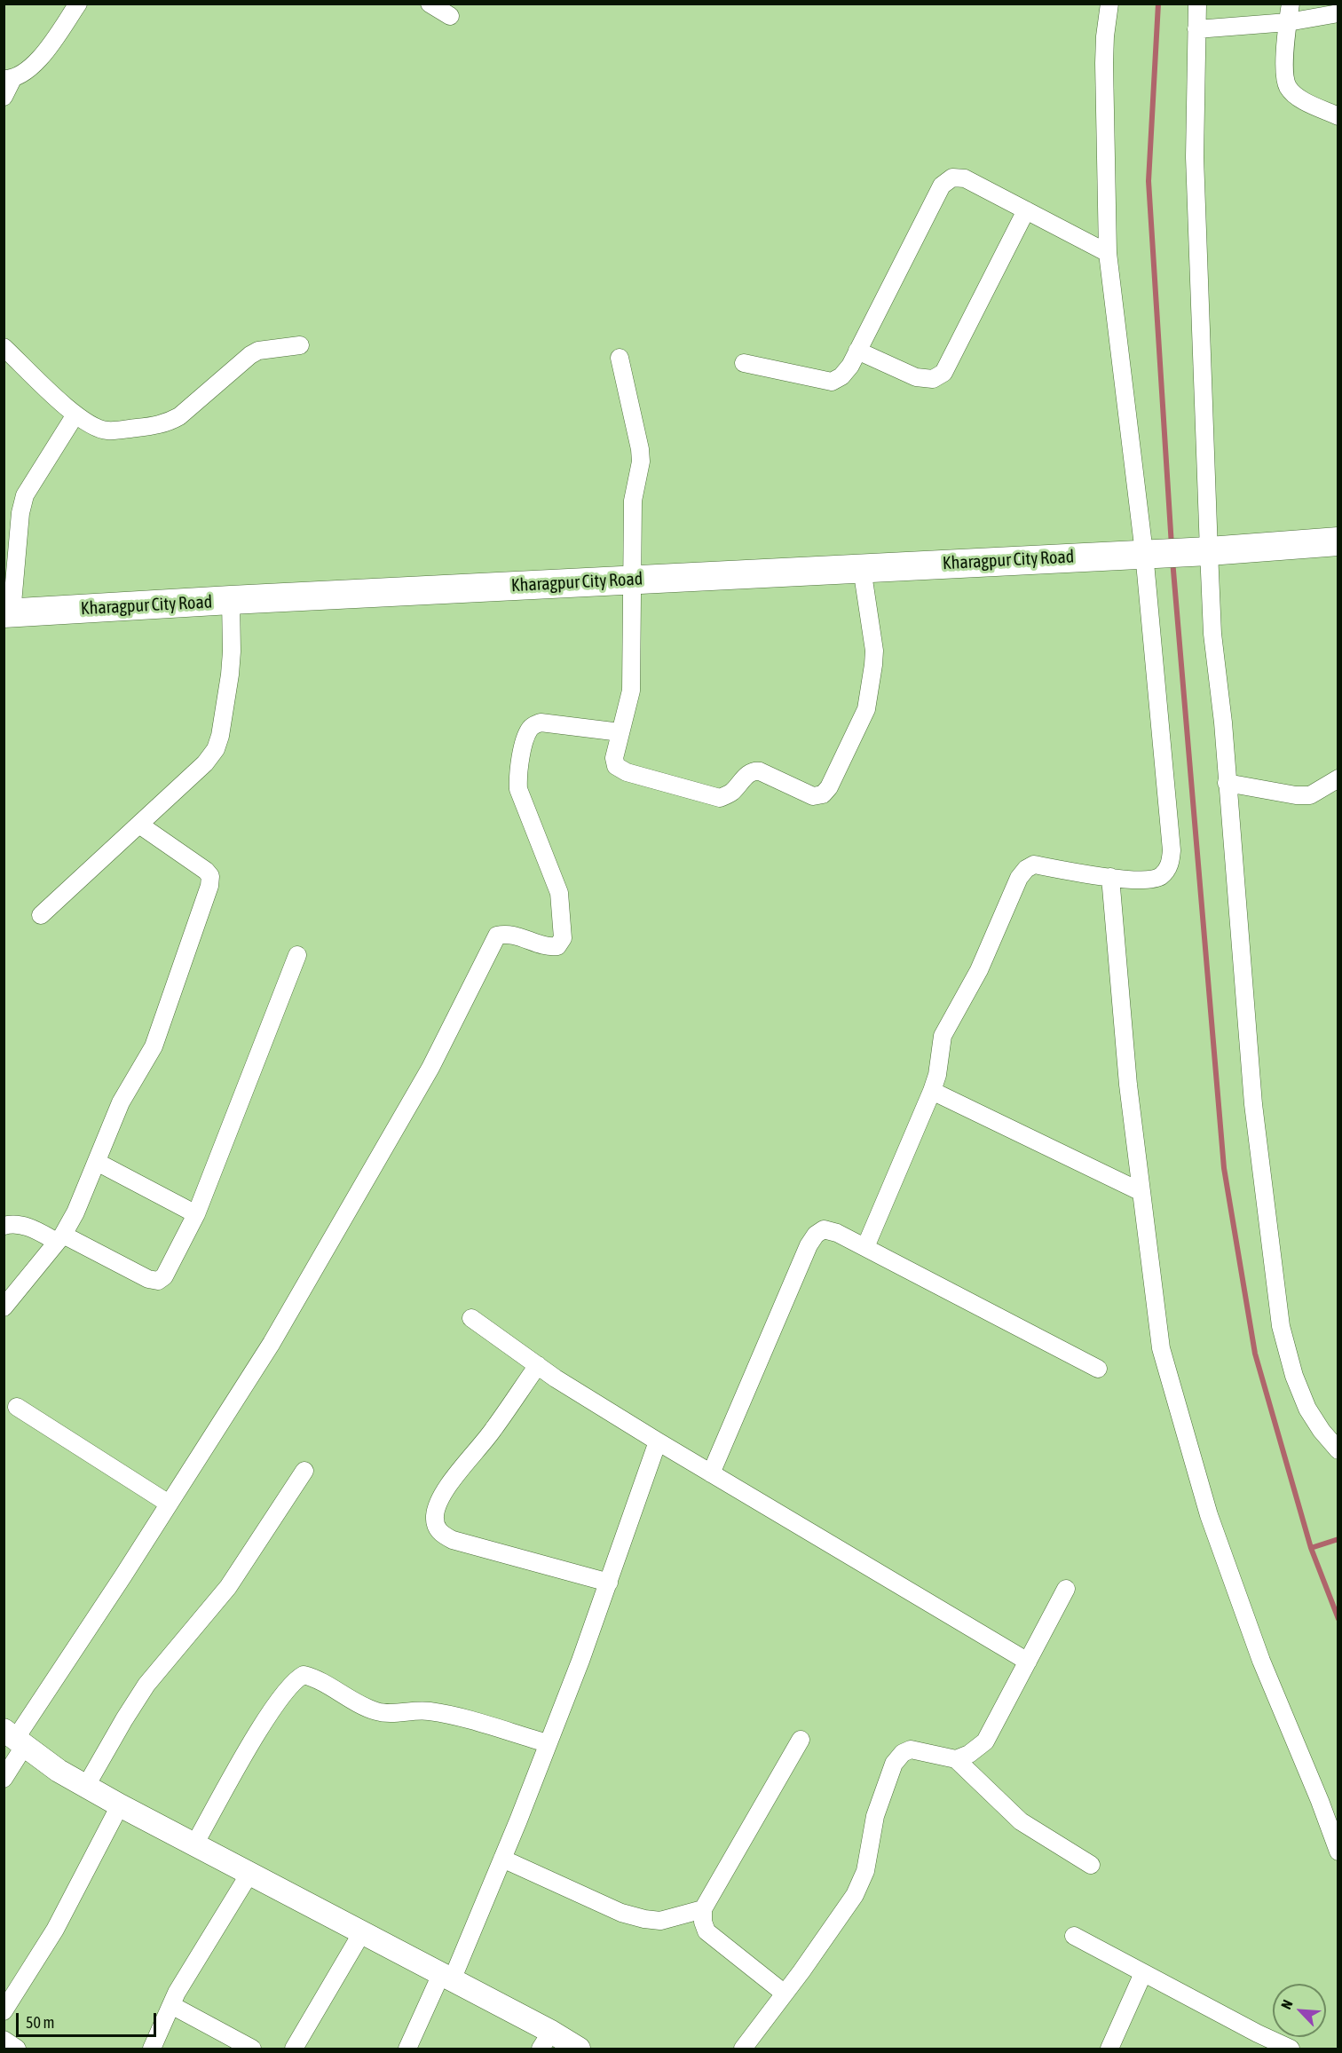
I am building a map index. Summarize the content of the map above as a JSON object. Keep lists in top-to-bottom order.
{
  "streets": {
    "main road": ["Kharagpur City Road"]
  },
  "scale_bar": "50 m",
  "north": "top left"
}
